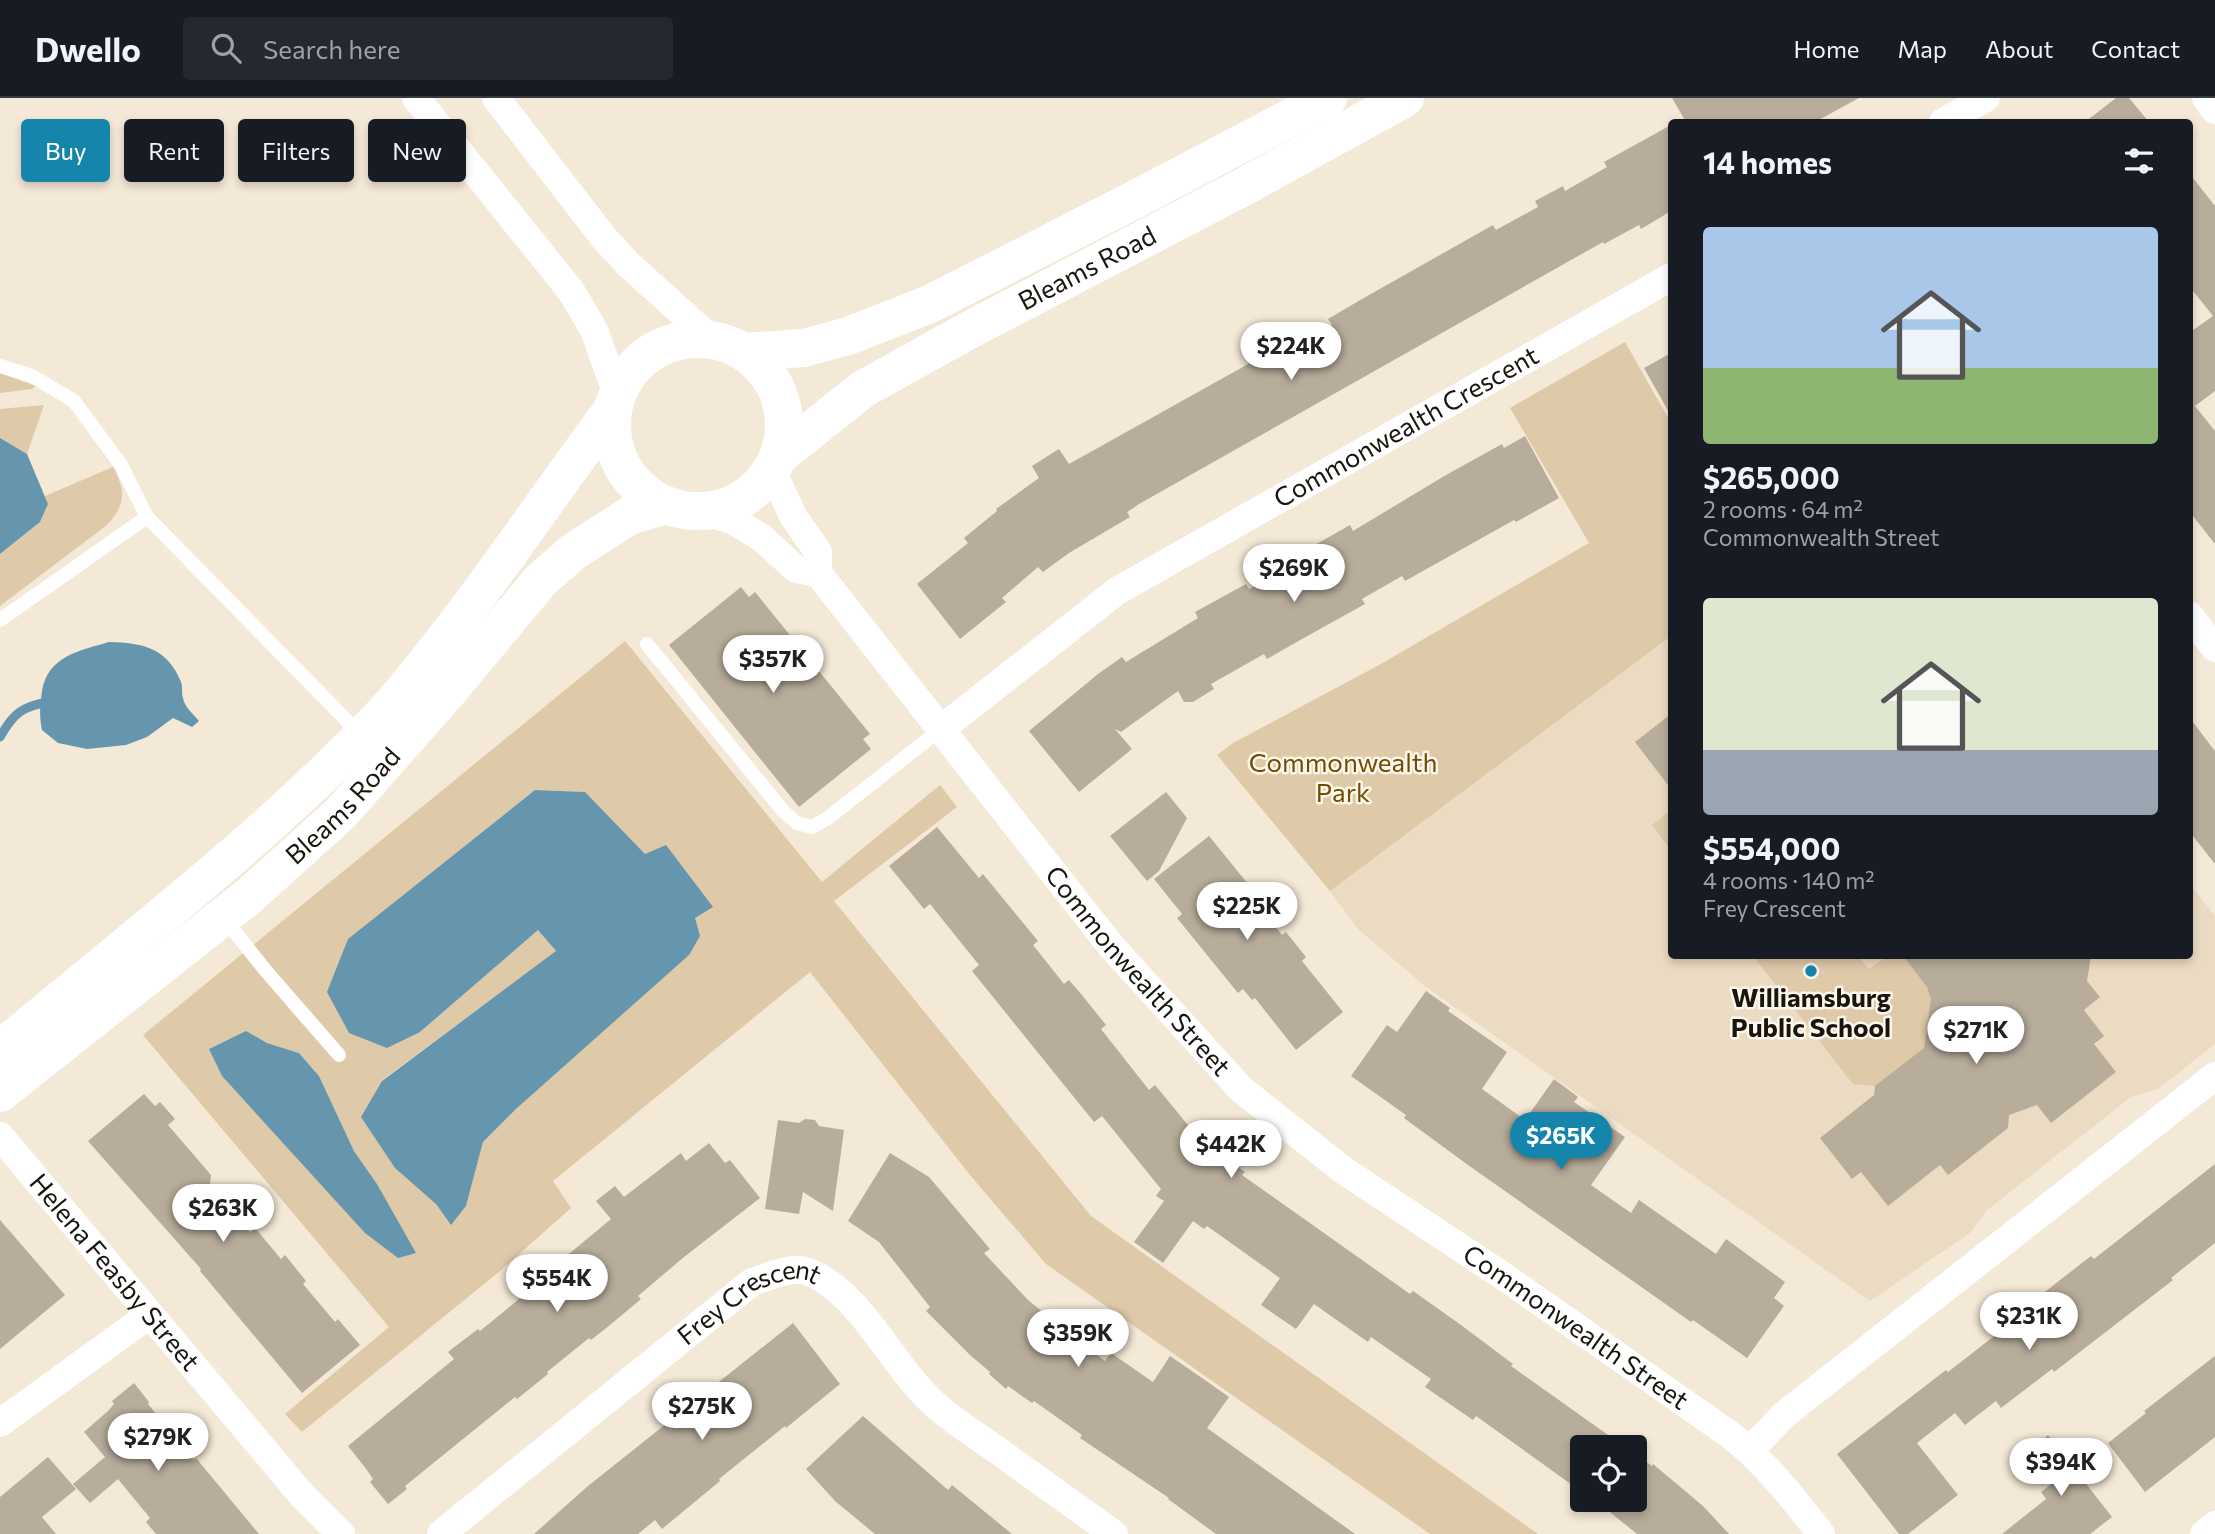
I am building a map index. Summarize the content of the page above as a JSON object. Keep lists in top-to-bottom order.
{
  "streets": {
    "main road": ["Bleams Road"],
    "street": [
      "Commonwealth Crescent",
      "Commonwealth Street",
      "Helena Feasby Street",
      "Frey Crescent"
    ]
  },
  "crossings": [
    ["Bleams Road", "Commonwealth Street"],
    ["Commonwealth Crescent", "Commonwealth Street"]
  ],
  "parks": ["Commonwealth Park"],
  "places": ["Williamsburg Public School"],
  "page": {
    "header": "Dwello",
    "search": "Search here",
    "nav": [
      "Home",
      "Map",
      "About",
      "Contact"
    ],
    "chip": [
      "Buy",
      "Rent",
      "Filters",
      "New"
    ],
    "heading": "14 homes",
    "list": [
      {
        "name": "$265,000",
        "note": "2 rooms · 64 m² · Commonwealth Street"
      },
      {
        "name": "$554,000",
        "note": "4 rooms · 140 m² · Frey Crescent"
      }
    ],
    "price": [
      "$224K",
      "$269K",
      "$357K",
      "$225K",
      "$271K",
      "$265K",
      "$442K",
      "$263K",
      "$554K",
      "$231K",
      "$359K",
      "$275K",
      "$279K",
      "$394K"
    ]
  }
}
